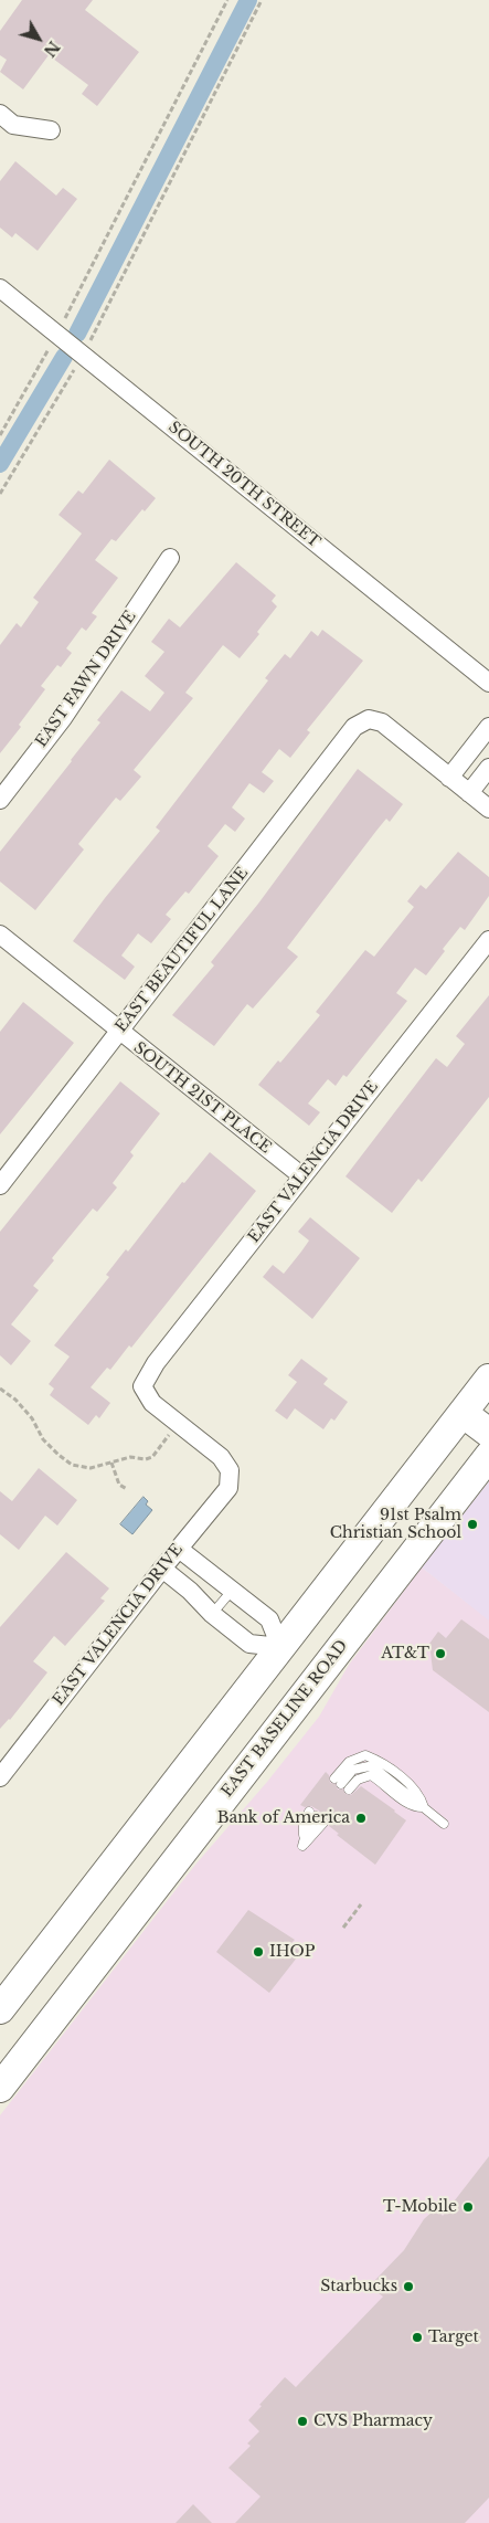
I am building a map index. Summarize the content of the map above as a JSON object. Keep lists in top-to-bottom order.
{
  "streets": {
    "main road": ["EAST BASELINE ROAD"],
    "street": [
      "SOUTH 20TH STREET",
      "EAST FAWN DRIVE",
      "EAST BEAUTIFUL LANE",
      "SOUTH 21ST PLACE",
      "EAST VALENCIA DRIVE"
    ]
  },
  "crossings": [
    ["EAST BEAUTIFUL LANE", "SOUTH 21ST PLACE"],
    ["SOUTH 21ST PLACE", "EAST VALENCIA DRIVE"]
  ],
  "places": [
    "91st Psalm Christian School",
    "AT&T",
    "Bank of America",
    "IHOP",
    "T-Mobile",
    "Starbucks",
    "Target",
    "CVS Pharmacy"
  ],
  "north": "bottom right"
}
